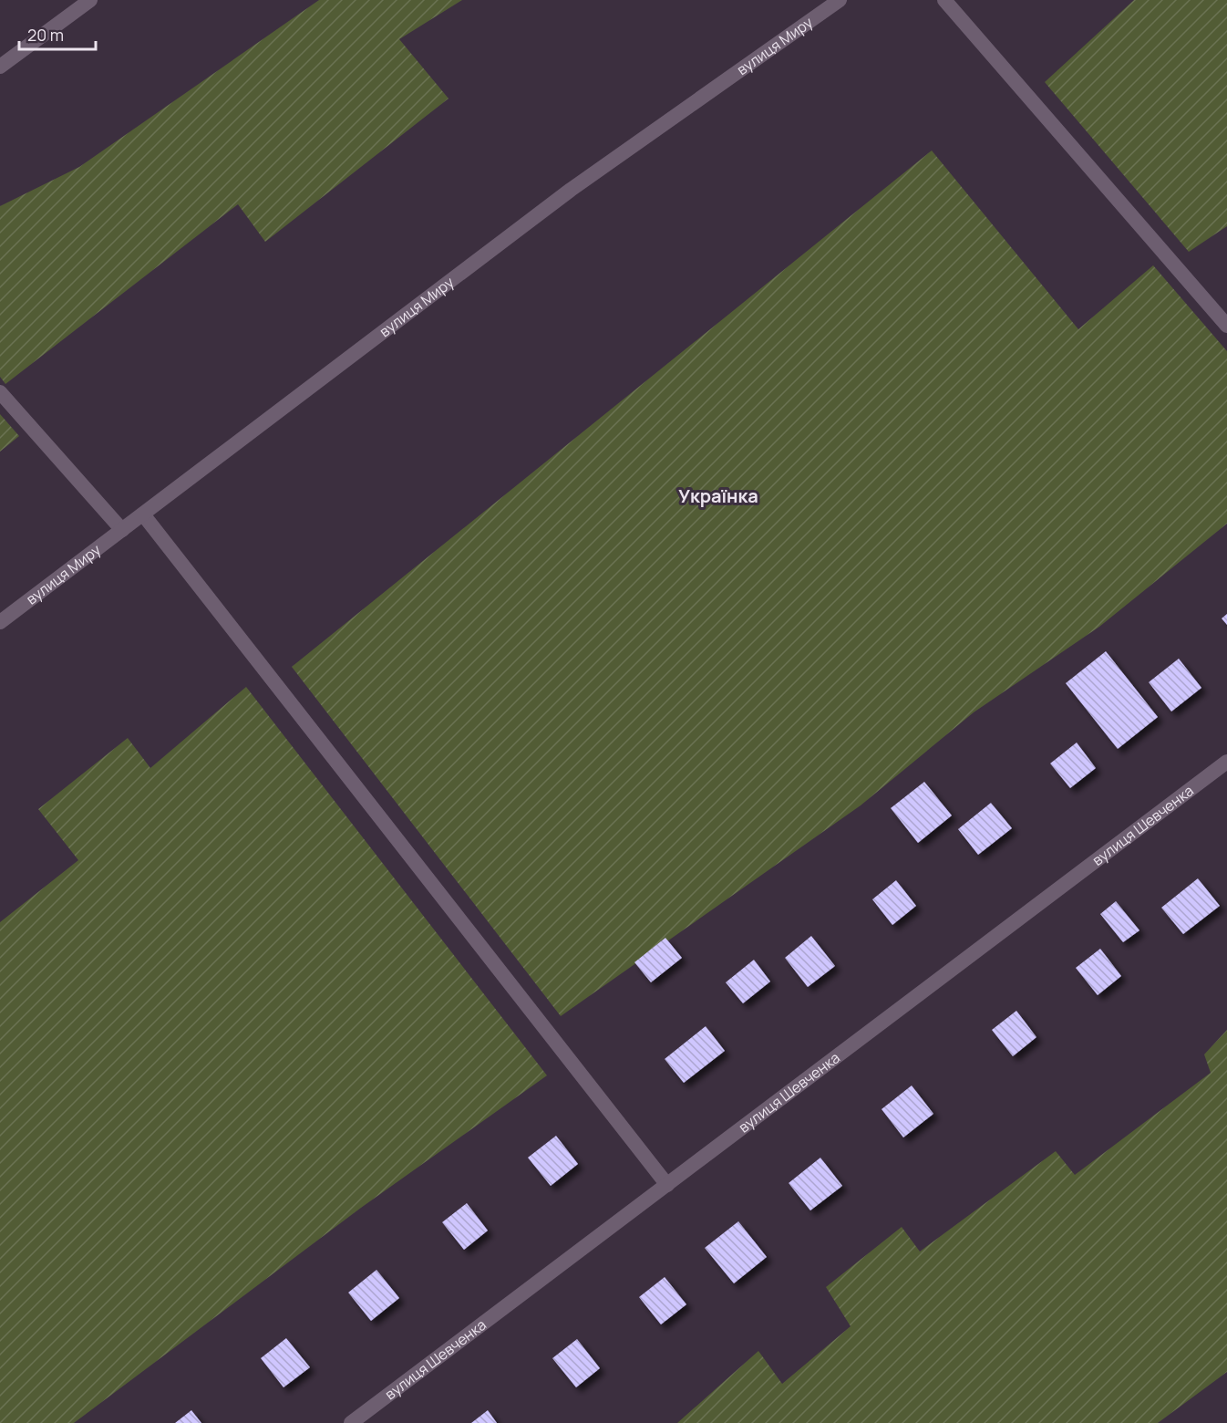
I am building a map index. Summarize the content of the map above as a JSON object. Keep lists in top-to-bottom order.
{
  "streets": {
    "street": ["вулиця Миру", "вулиця Шевченка"]
  },
  "districts": ["Українка"],
  "scale_bar": "20 m"
}
